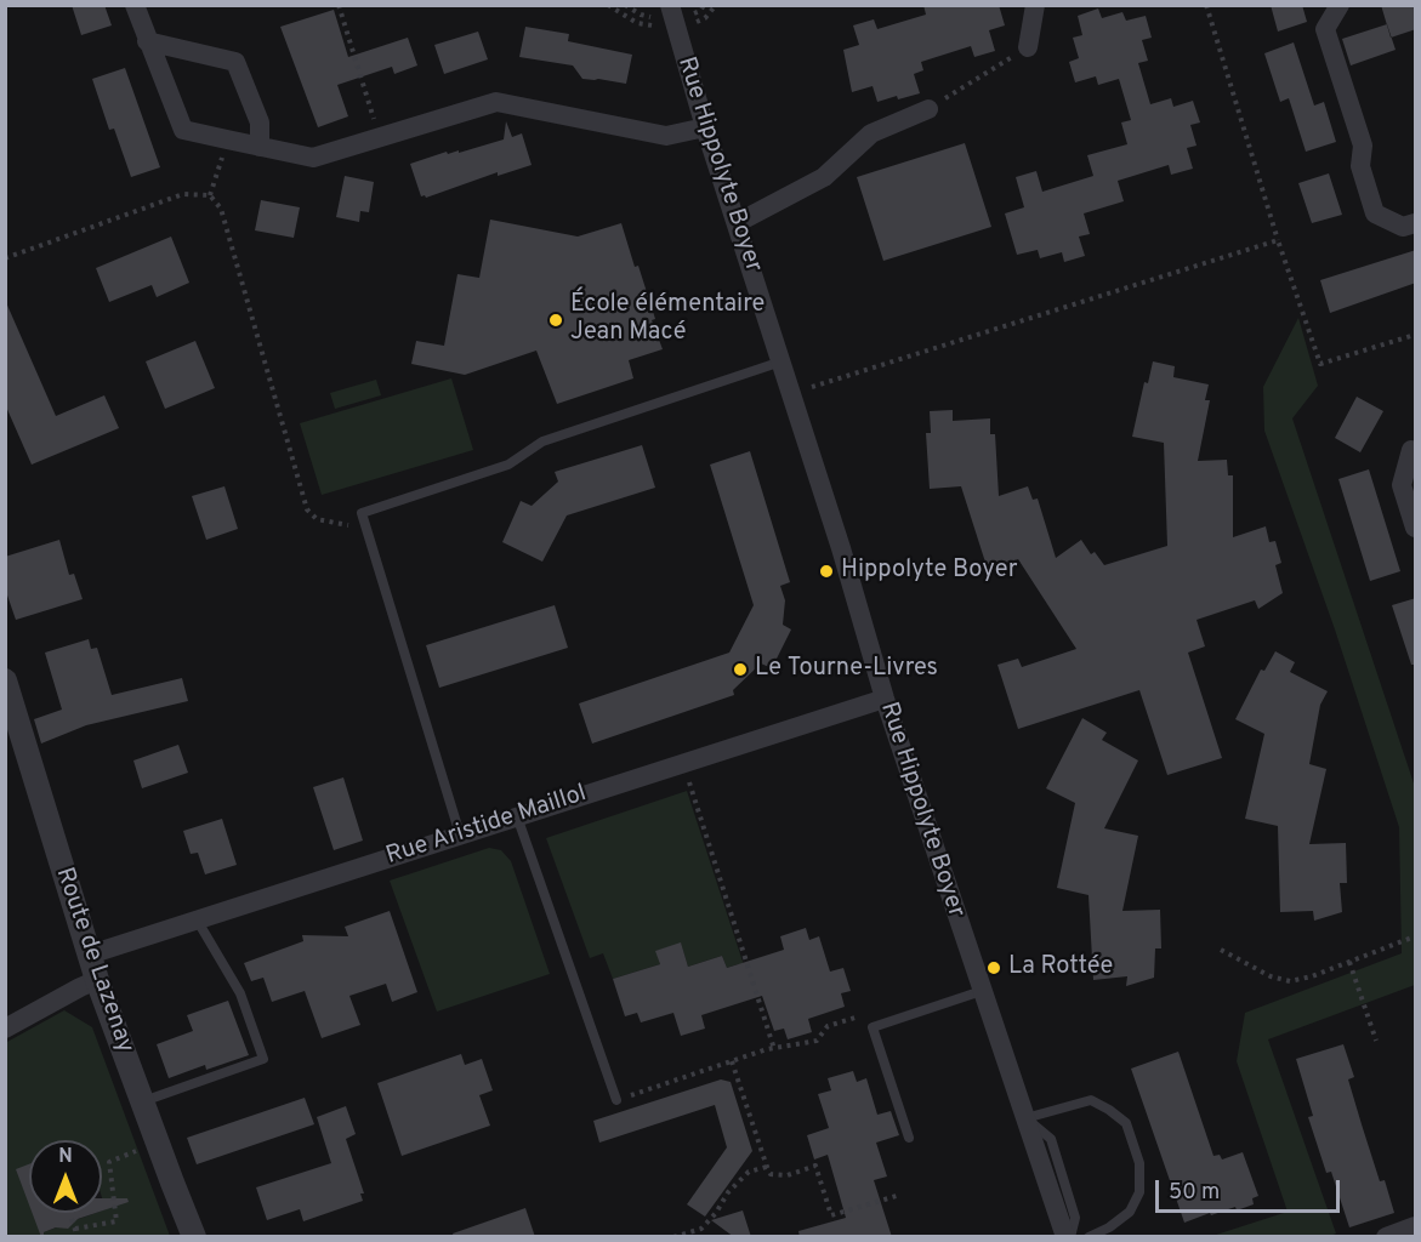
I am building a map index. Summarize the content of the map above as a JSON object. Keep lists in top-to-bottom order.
{
  "streets": {
    "street": ["Rue Hippolyte Boyer", "Rue Aristide Maillol", "Route de Lazenay"]
  },
  "crossings": [
    ["Rue Hippolyte Boyer", "Rue Aristide Maillol"],
    ["Rue Aristide Maillol", "Route de Lazenay"]
  ],
  "places": [
    "École élémentaire Jean Macé",
    "Hippolyte Boyer",
    "Le Tourne-Livres",
    "La Rottée"
  ],
  "scale_bar": "50 m",
  "north": "top"
}
